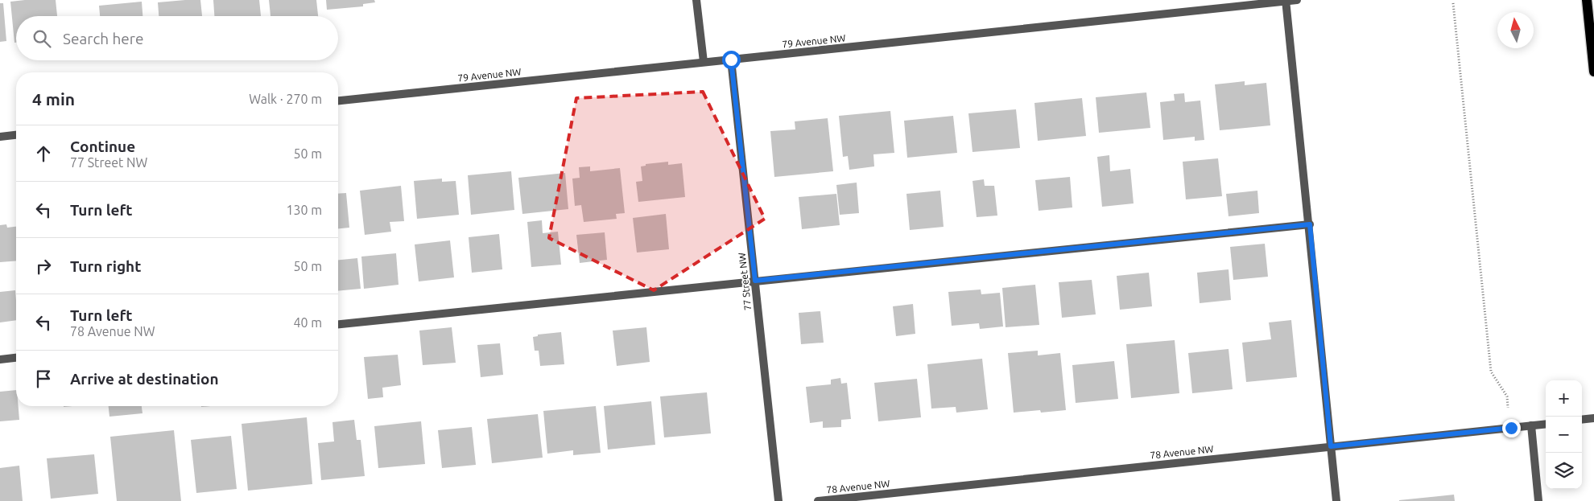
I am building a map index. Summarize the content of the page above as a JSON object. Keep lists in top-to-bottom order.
{
  "streets": {
    "street": ["79 Avenue NW", "77 Street NW", "78 Avenue NW"]
  },
  "crossings": [
    ["79 Avenue NW", "77 Street NW"]
  ],
  "north": "top",
  "page": {
    "search": "Search here",
    "heading": ["4 min", "Walk · 270 m"],
    "list": [
      ["Continue", "77 Street NW", "50 m"],
      ["Turn left", "130 m"],
      ["Turn right", "50 m"],
      ["Turn left", "78 Avenue NW", "40 m"],
      "Arrive at destination"
    ],
    "map_buttons": ["+", "−"]
  }
}
